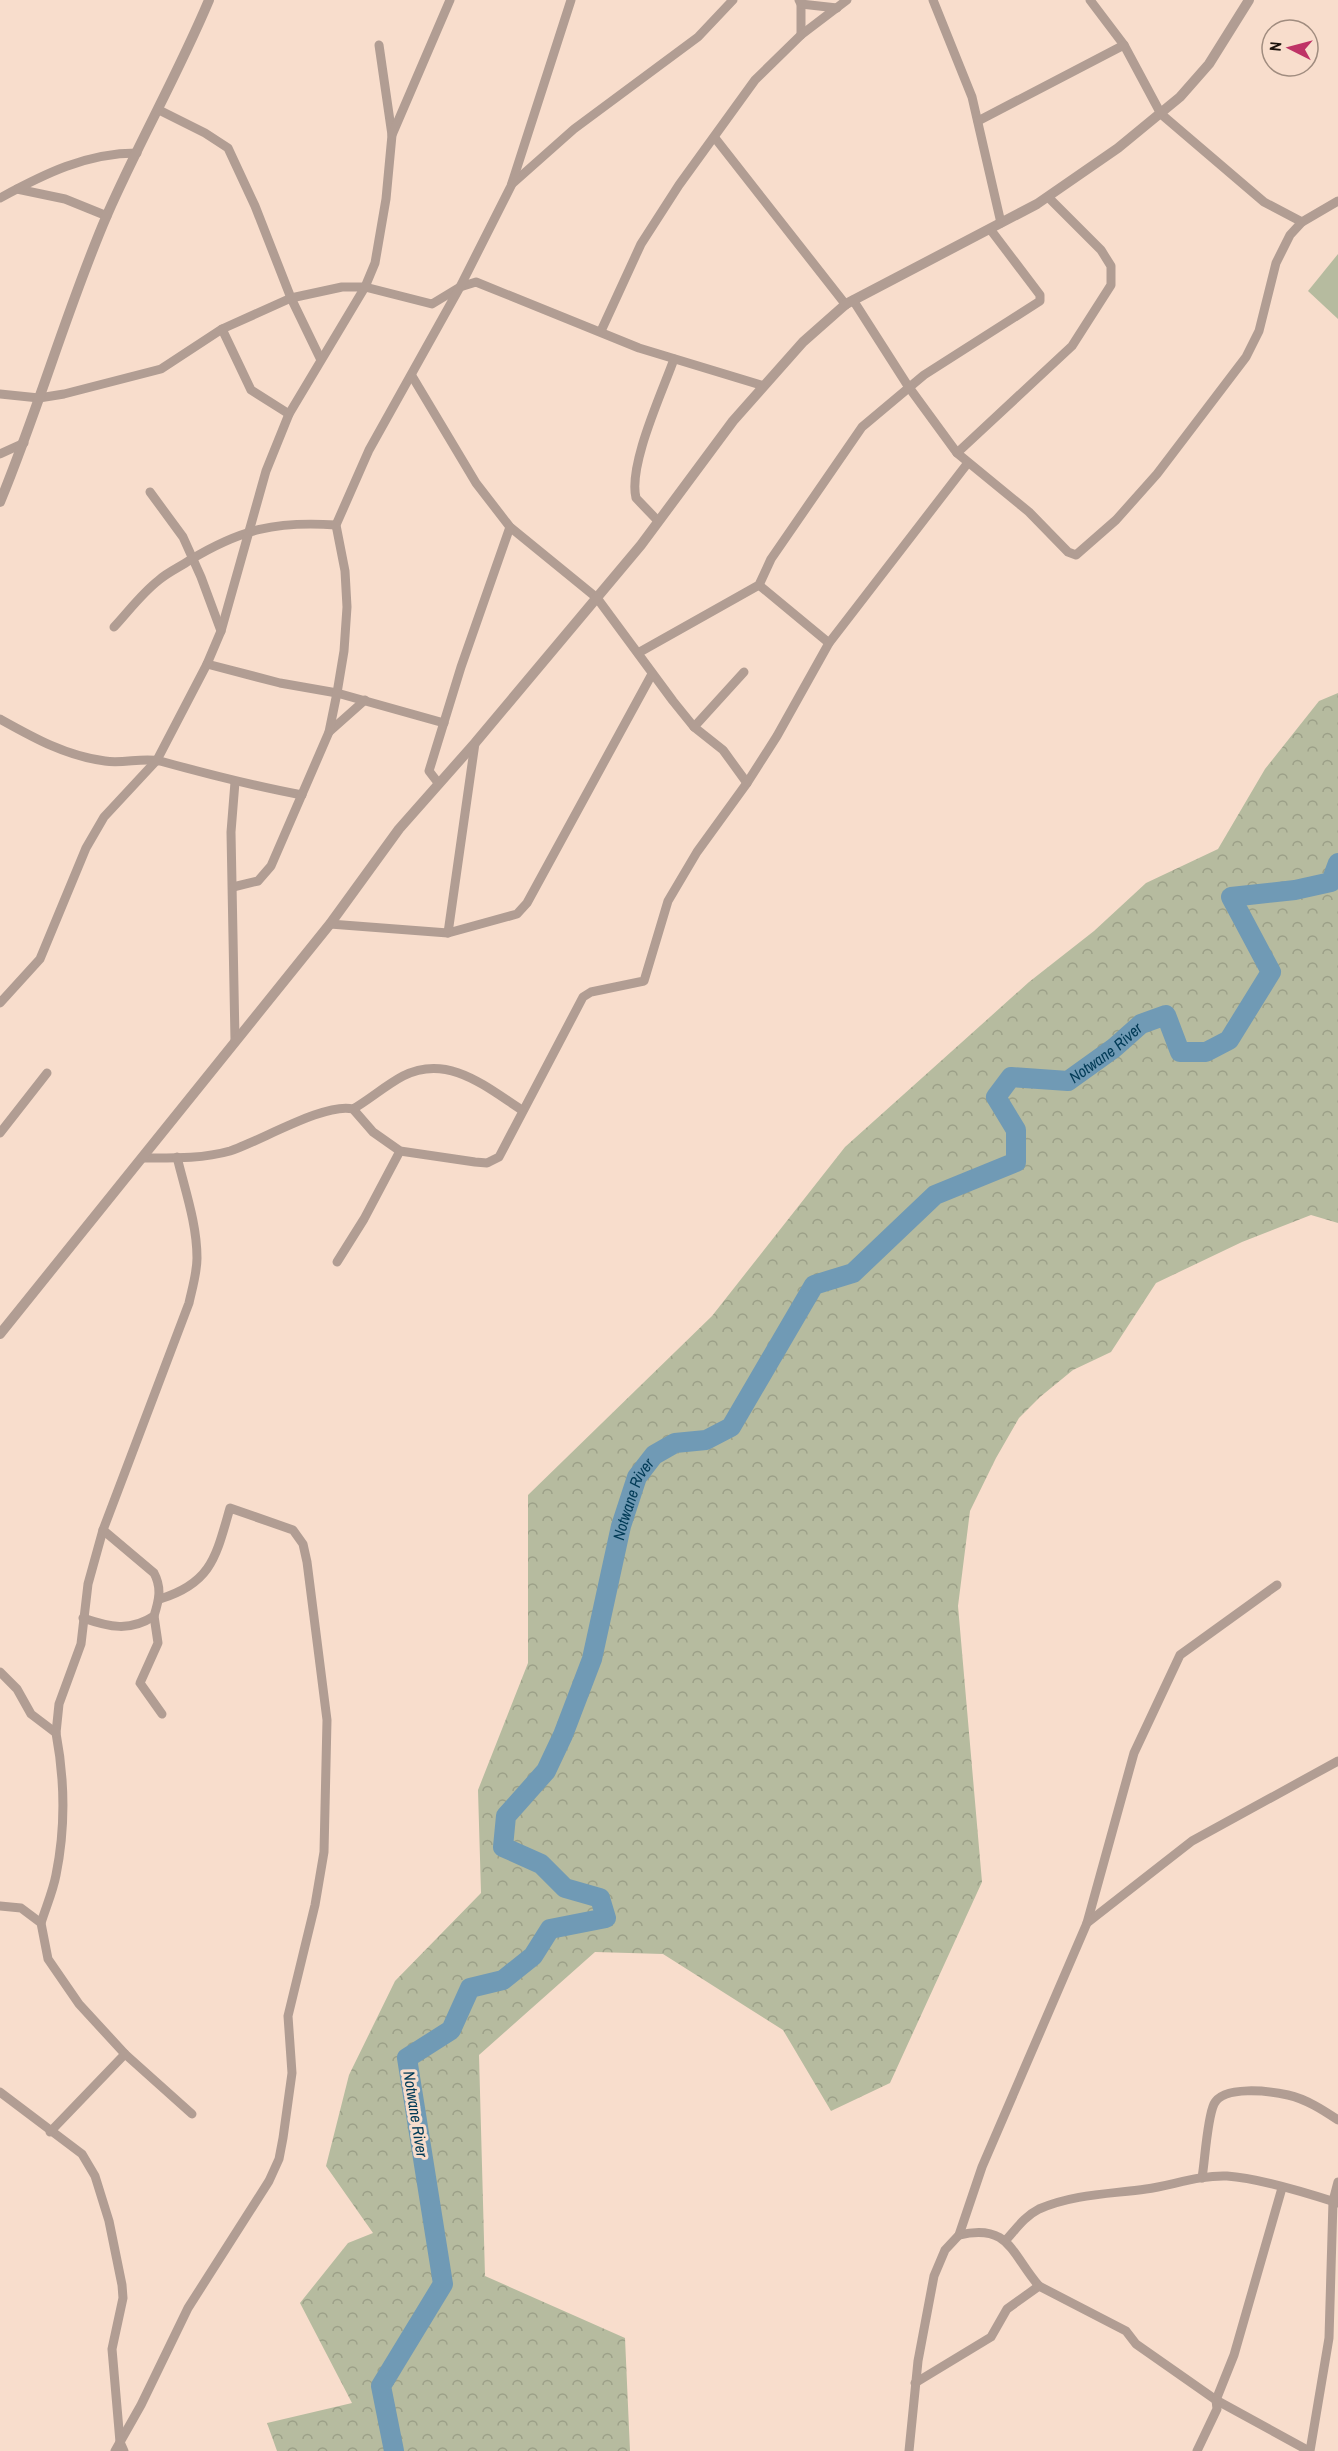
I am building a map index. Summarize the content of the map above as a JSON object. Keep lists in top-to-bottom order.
{
  "water": ["Notwane River"],
  "north": "left"
}
